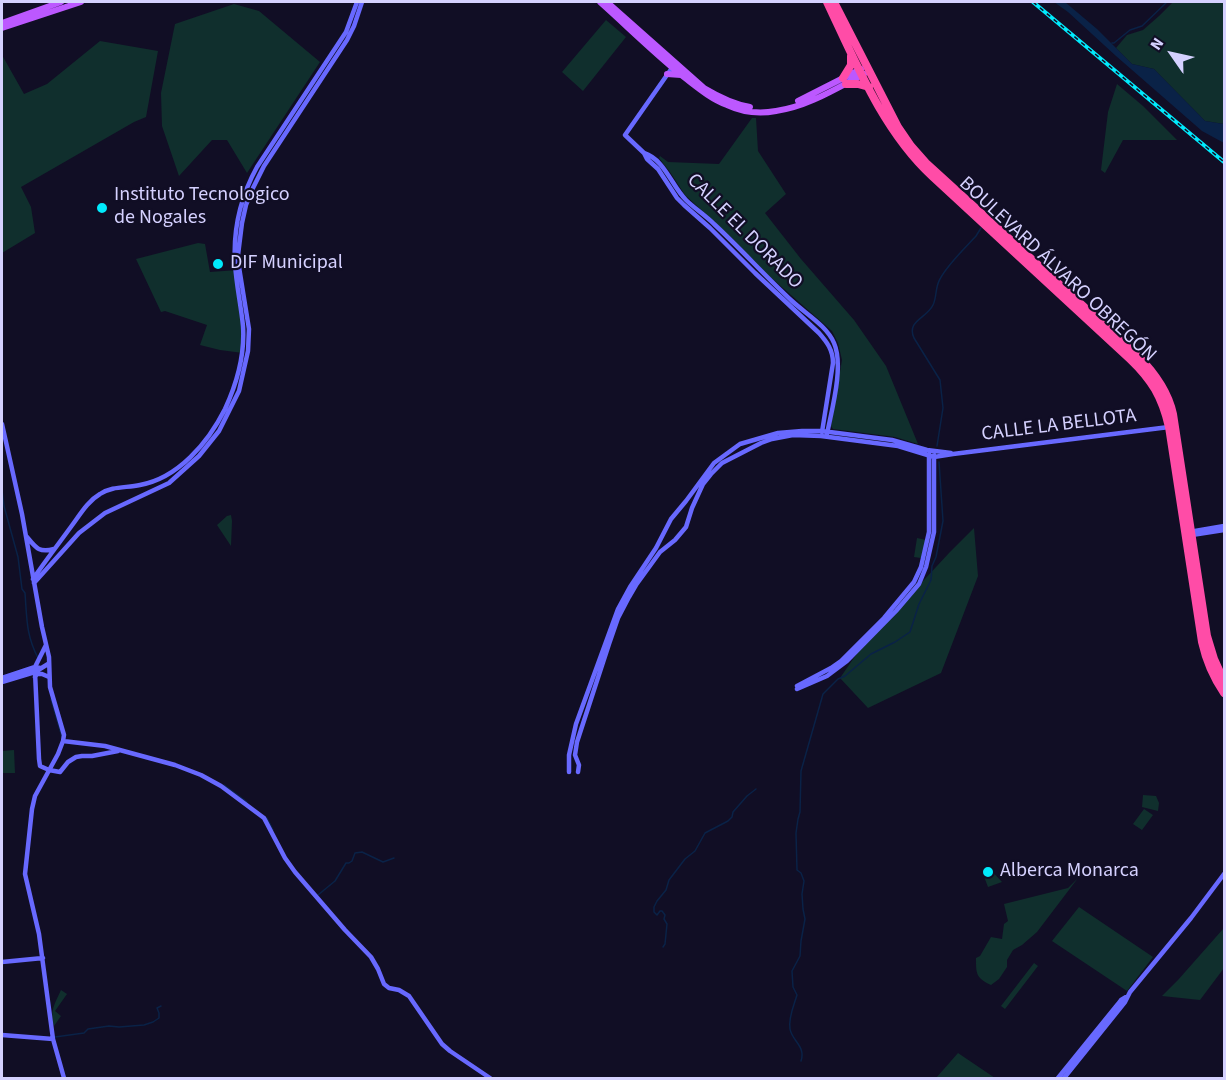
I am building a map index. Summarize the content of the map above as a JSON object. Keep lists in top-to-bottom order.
{
  "streets": {
    "highway": ["BOULEVARD ÁLVARO OBREGÓN"],
    "street": ["CALLE EL DORADO", "CALLE LA BELLOTA"]
  },
  "crossings": [
    ["BOULEVARD ÁLVARO OBREGÓN", "CALLE LA BELLOTA"]
  ],
  "places": ["Instituto Tecnologico de Nogales", "DIF Municipal", "Alberca Monarca"],
  "north": "top left"
}
